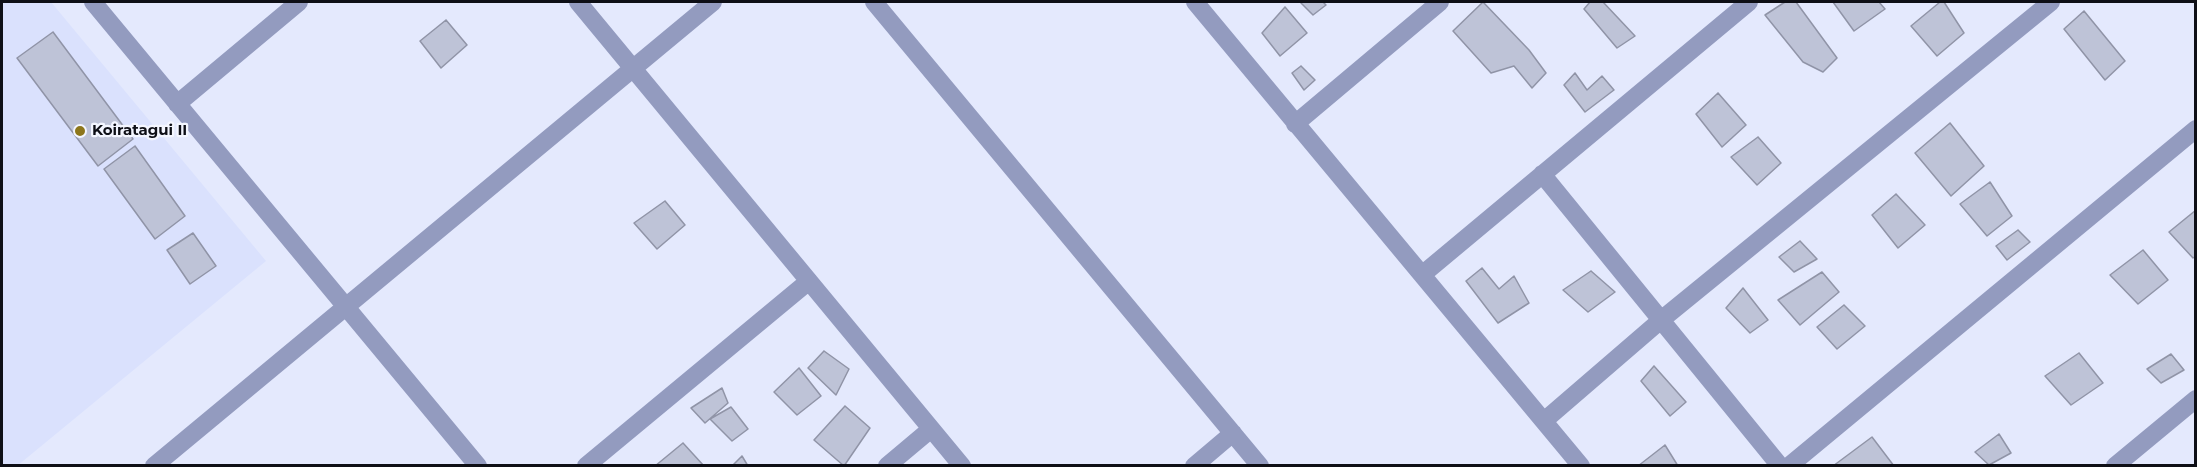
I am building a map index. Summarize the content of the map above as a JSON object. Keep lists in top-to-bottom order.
{
  "places": ["Koiratagui II"]
}
